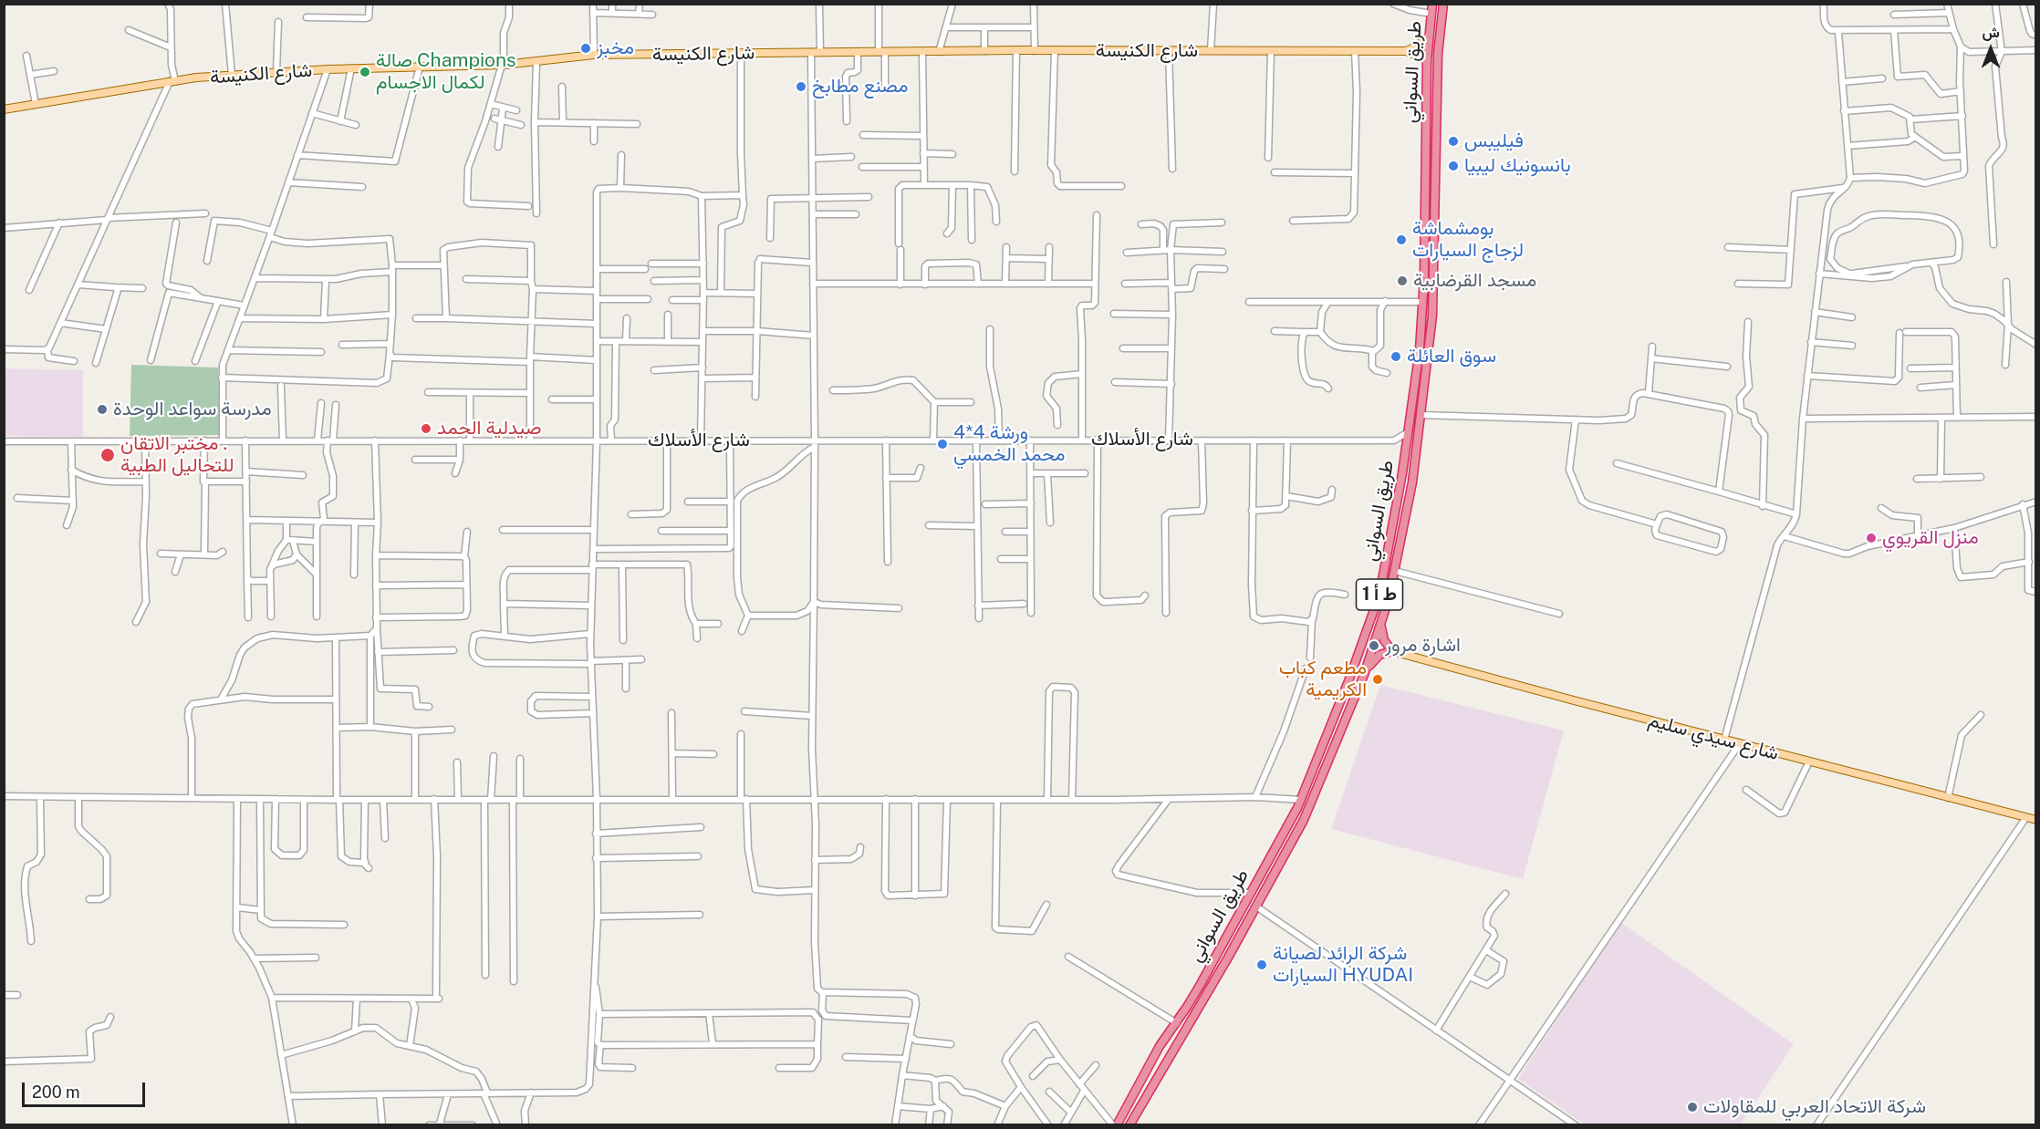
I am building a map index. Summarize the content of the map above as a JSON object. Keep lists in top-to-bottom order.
{
  "streets": {
    "highway": ["طريق السواني", "ط أ 1"],
    "main road": ["شارع الكنيسة", "شارع سيدي سليم"],
    "street": ["شارع الأسلاك"]
  },
  "crossings": [
    ["شارع الكنيسة", "طريق السواني"]
  ],
  "places": [
    "مخبز",
    "صالة Champions لكمال الاجسام",
    "مصنع مطابخ",
    "فيليبس",
    "بانسونيك ليبيا",
    "بومشماشة لزجاج السيارات",
    "مسجد القرضابية",
    "سوق العائلة",
    "مدرسة سواعد الوحدة",
    "صيدلية الحمد",
    "4*4 ورشة محمد الخمسي",
    "مختبر اﻻتقان . للتحاليل الطبية",
    "منزل القريوي",
    "اشارة مرور",
    "مطعم كباب الكريمية",
    "شركة الرائد لصيانة السيارات HYUDAI",
    "شركة الاتحاد العربي للمقاولات"
  ],
  "scale_bar": "200 m",
  "north": "top"
}
